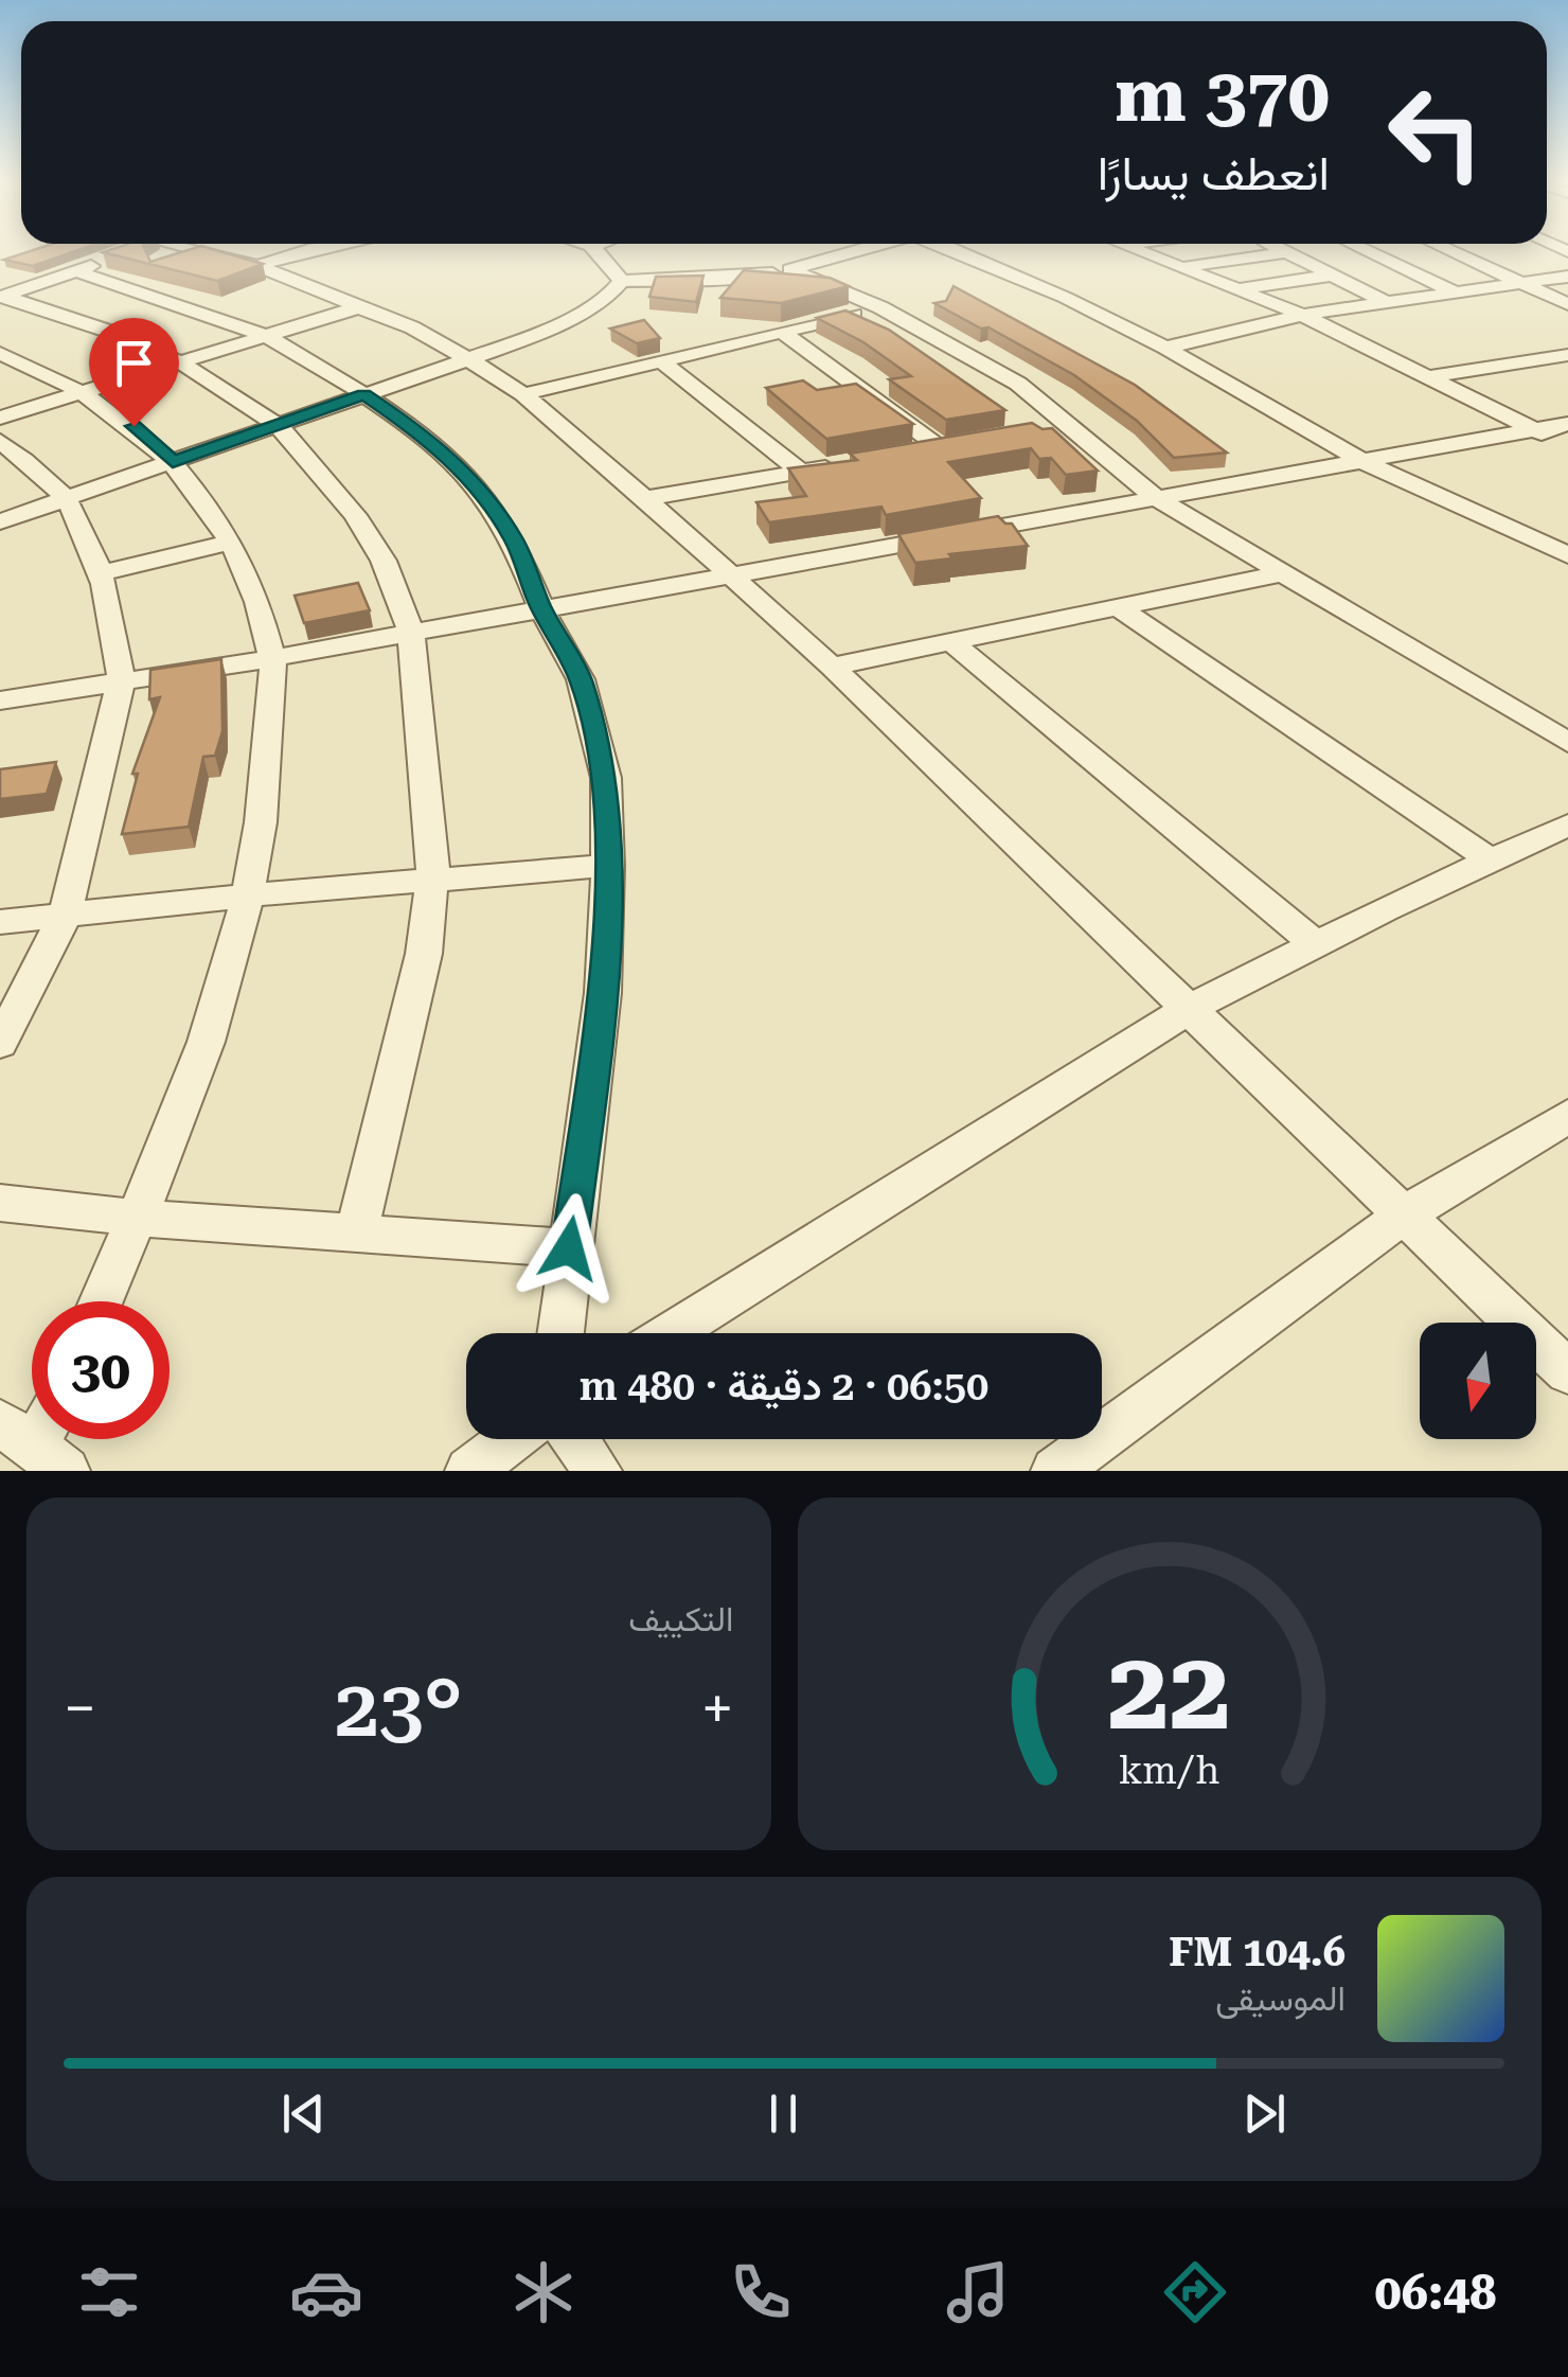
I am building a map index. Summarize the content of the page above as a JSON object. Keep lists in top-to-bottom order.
{
  "north": "bottom",
  "page": {
    "turn": ["370 m", "انعطف يسارًا"],
    "limit": "30",
    "trip": "06:50 · 2 دقيقة · 480 m",
    "tile": "التكييف",
    "heat": ["−", "23°", "+"],
    "song": ["104.6 FM", "الموسيقى"],
    "tabs": "06:48",
    "gauge": ["22", "km/h"]
  }
}
